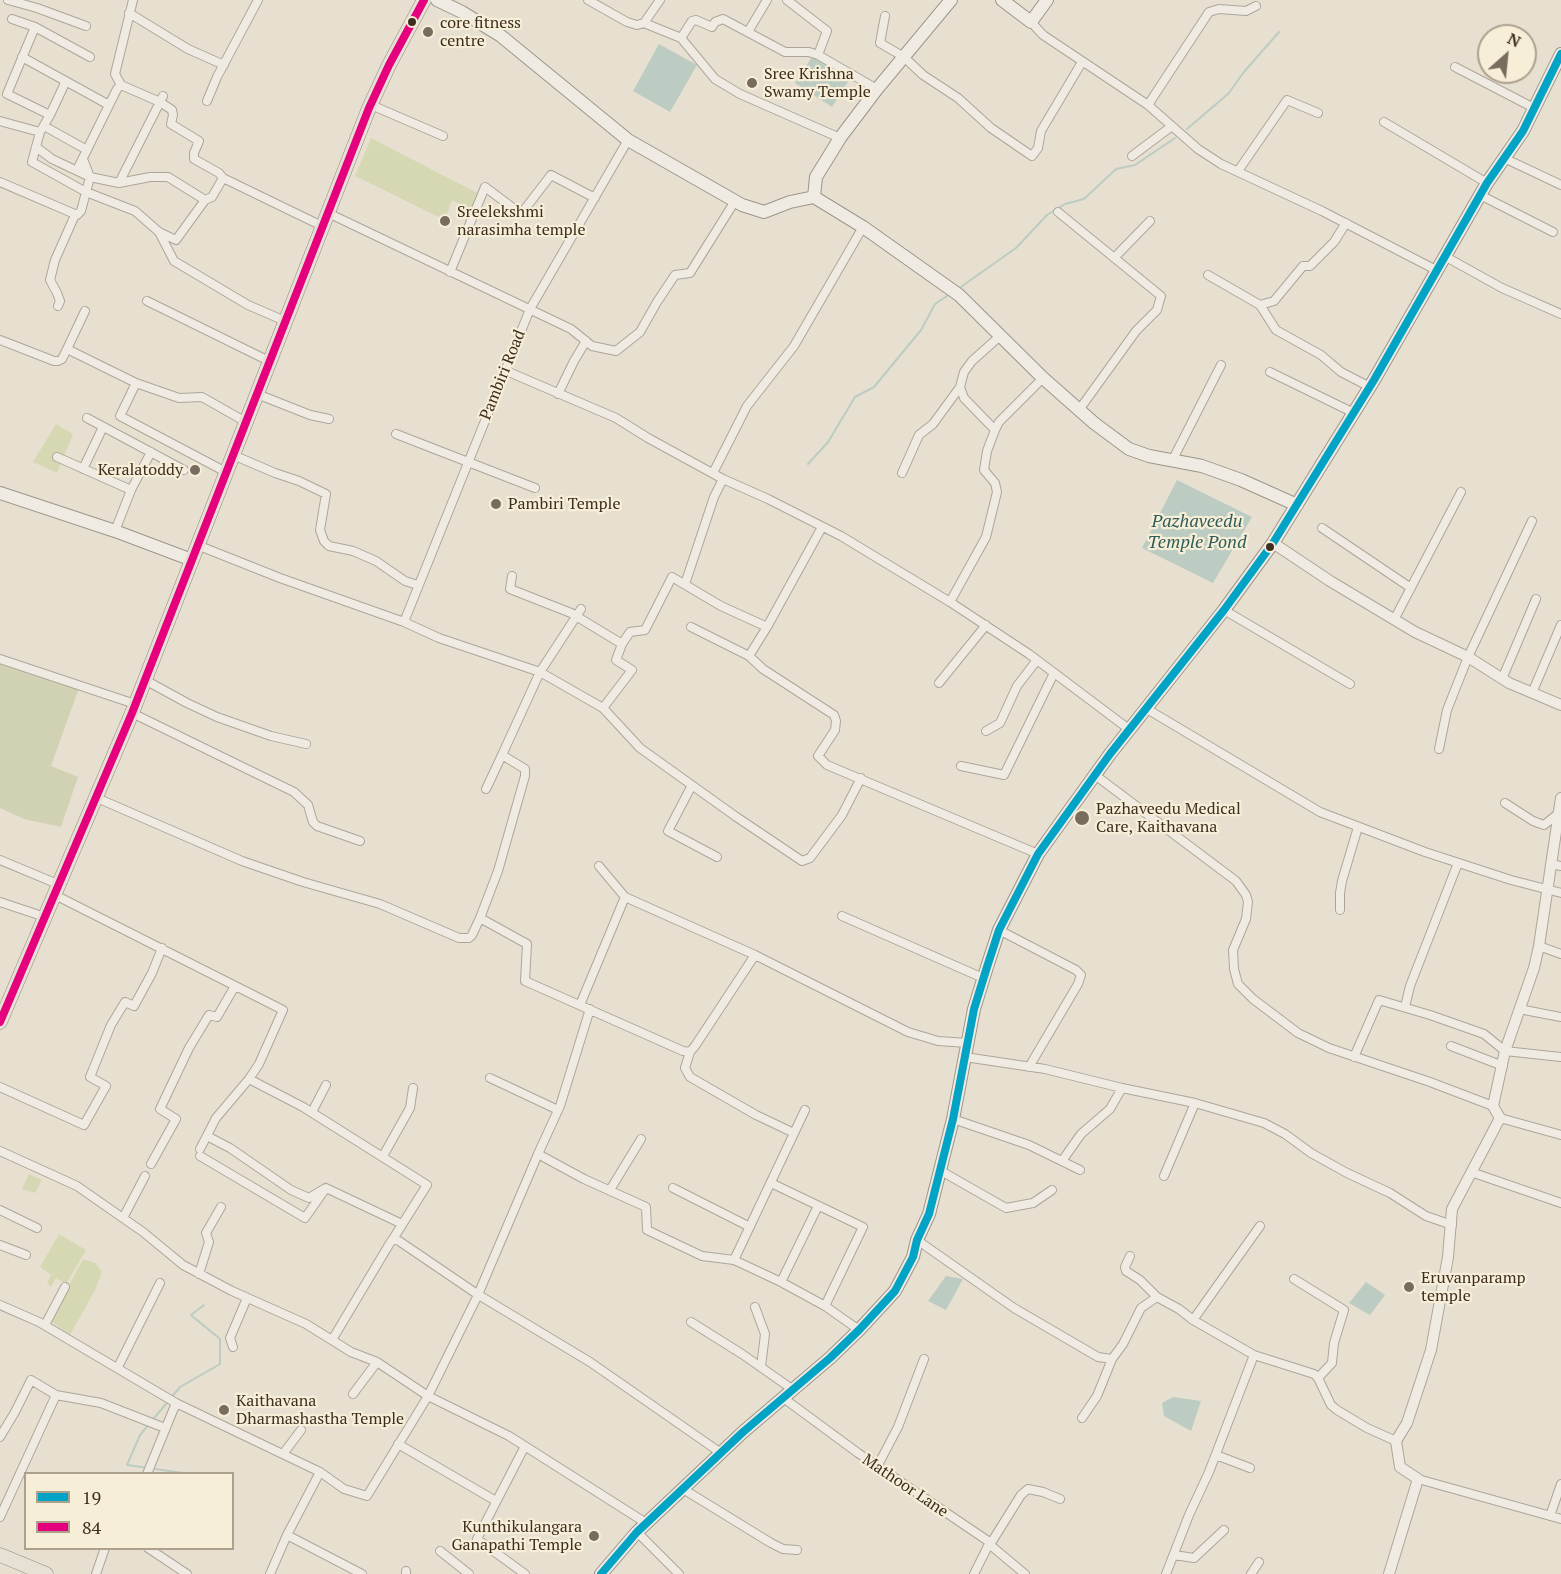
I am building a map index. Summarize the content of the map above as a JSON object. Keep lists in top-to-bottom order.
{
  "streets": {
    "street": ["Pambiri Road", "Mathoor Lane"]
  },
  "water": ["Pazhaveedu Temple Pond"],
  "places": [
    "core fitness centre",
    "Sree Krishna Swamy Temple",
    "Sreelekshmi narasimha temple",
    "Keralatoddy",
    "Pambiri Temple",
    "Pazhaveedu Medical Care, Kaithavana",
    "Eruvanparamp temple",
    "Kaithavana Dharmashastha Temple",
    "Kunthikulangara Ganapathi Temple"
  ],
  "lines": ["transit line 84", "transit line 19"],
  "legend": ["19", "84"],
  "north": "top right"
}
